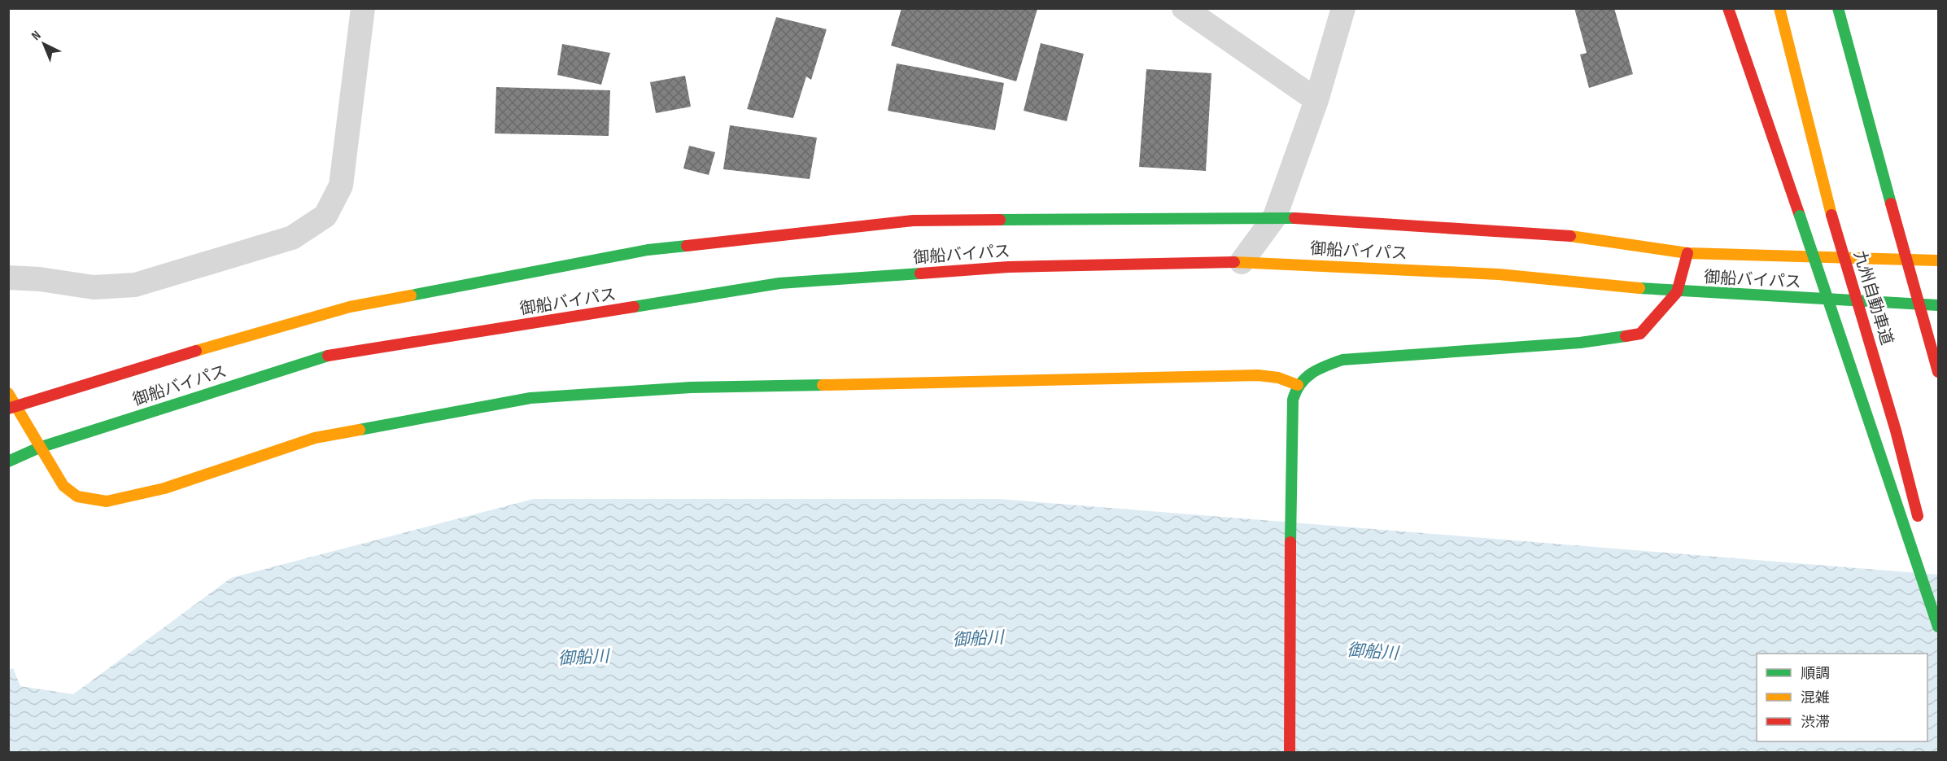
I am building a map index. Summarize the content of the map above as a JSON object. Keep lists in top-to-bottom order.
{
  "streets": {
    "main road": ["御船バイパス", "九州自動車道"]
  },
  "water": ["御船川"],
  "legend": ["順調", "混雑", "渋滞"],
  "north": "top left"
}
